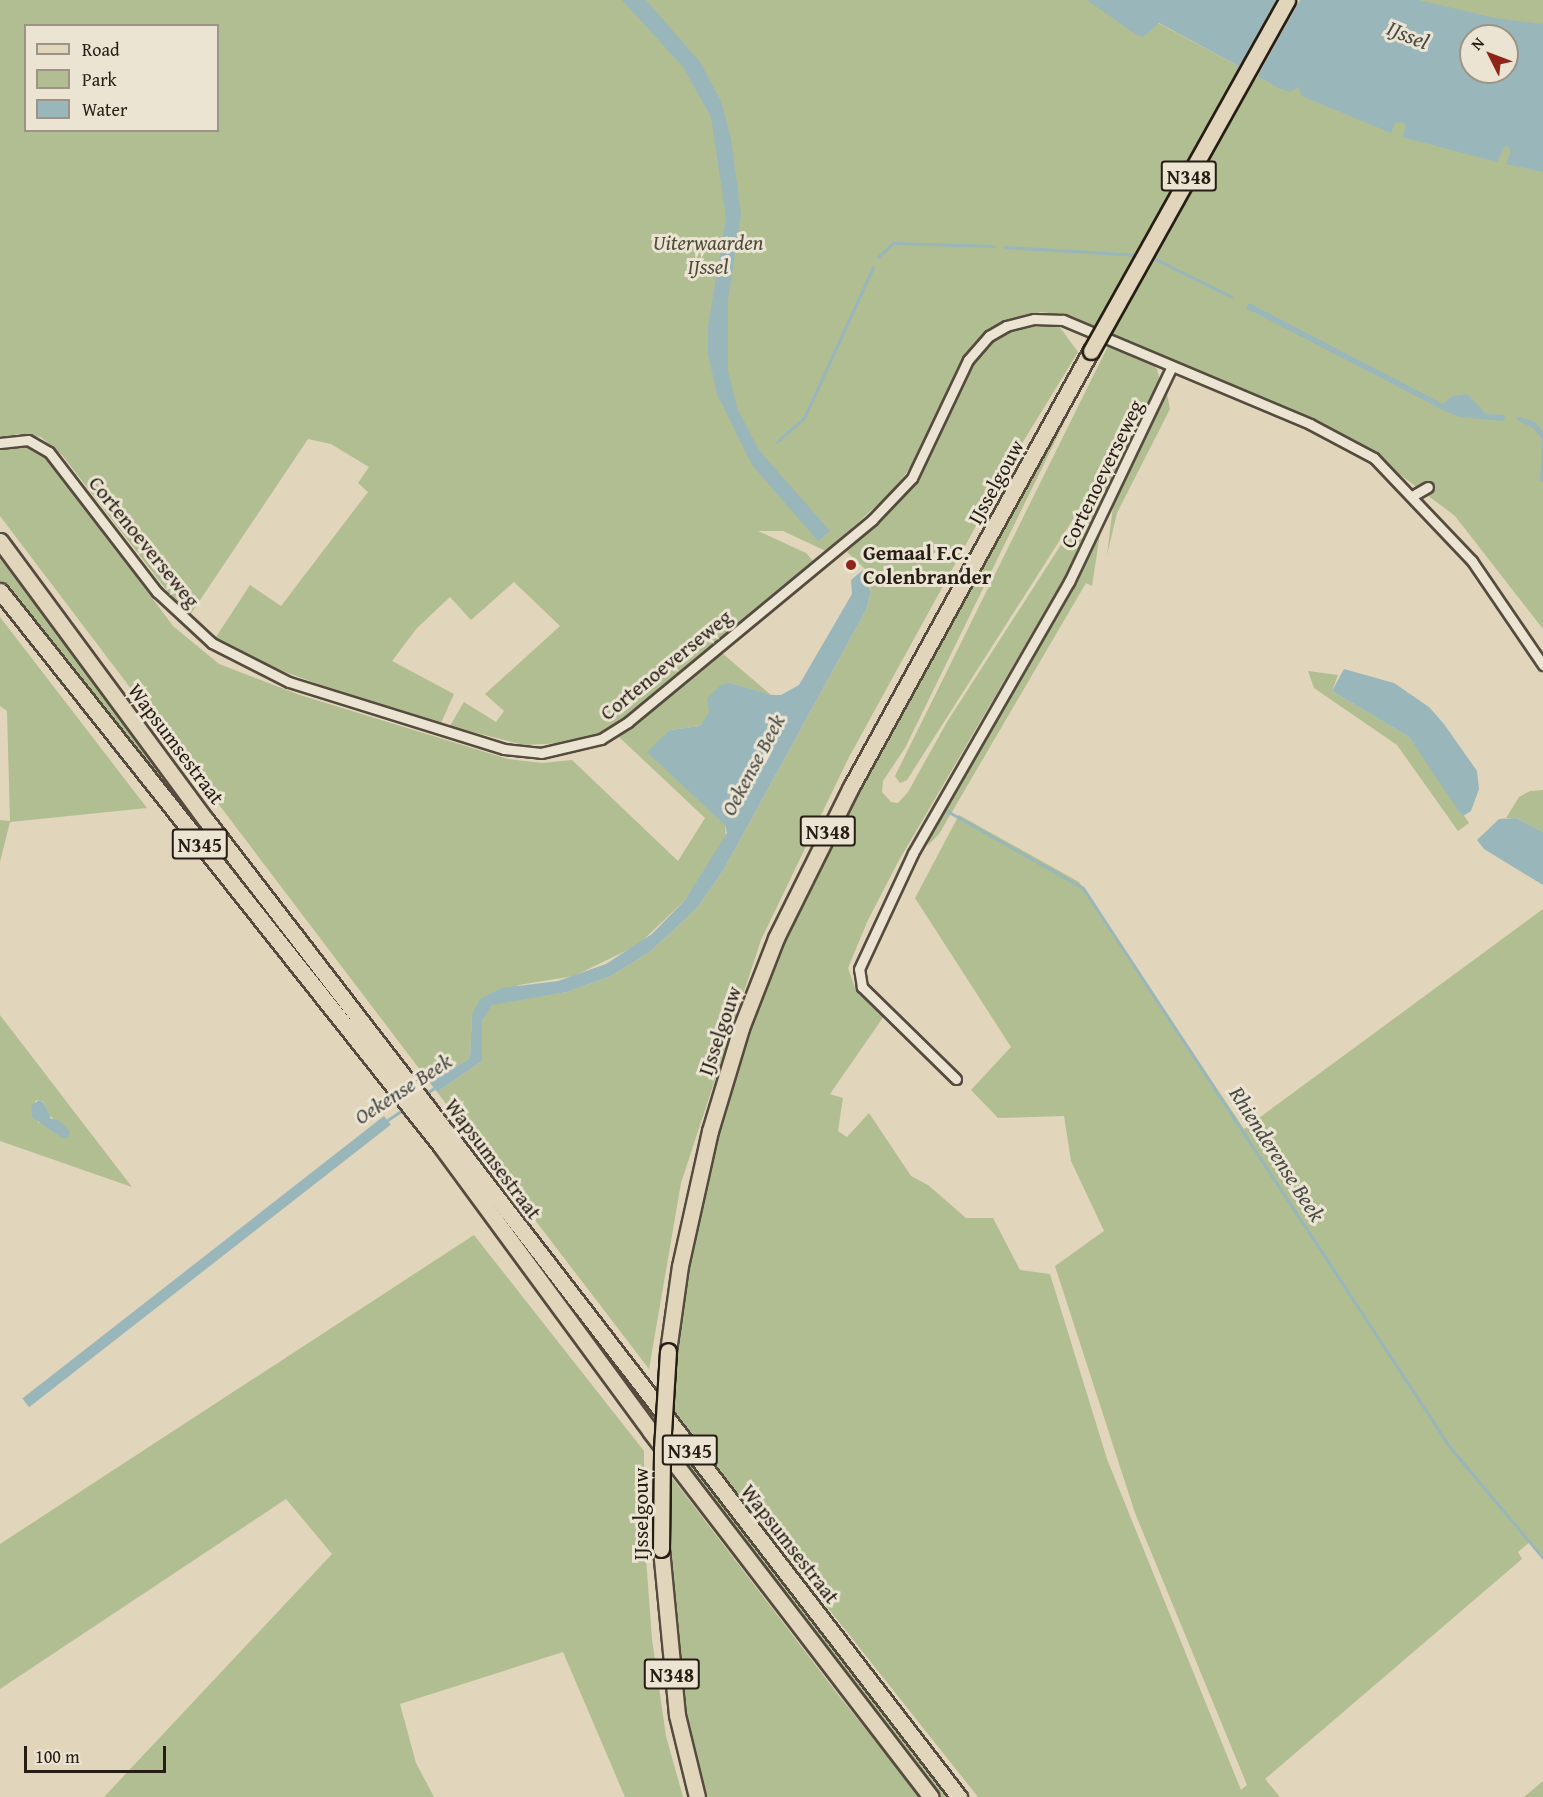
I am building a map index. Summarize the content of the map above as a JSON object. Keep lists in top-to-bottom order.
{
  "streets": {
    "main road": [
      "N348",
      "IJsselgouw",
      "Wapsumsestraat",
      "N345"
    ],
    "street": ["Cortenoeverseweg"]
  },
  "water": ["IJssel", "Oekense Beek", "Rhienderense Beek"],
  "parks": ["Uiterwaarden IJssel"],
  "places": ["Gemaal F.C. Colenbrander"],
  "legend": ["Road", "Park", "Water"],
  "scale_bar": "100 m",
  "north": "top left"
}
